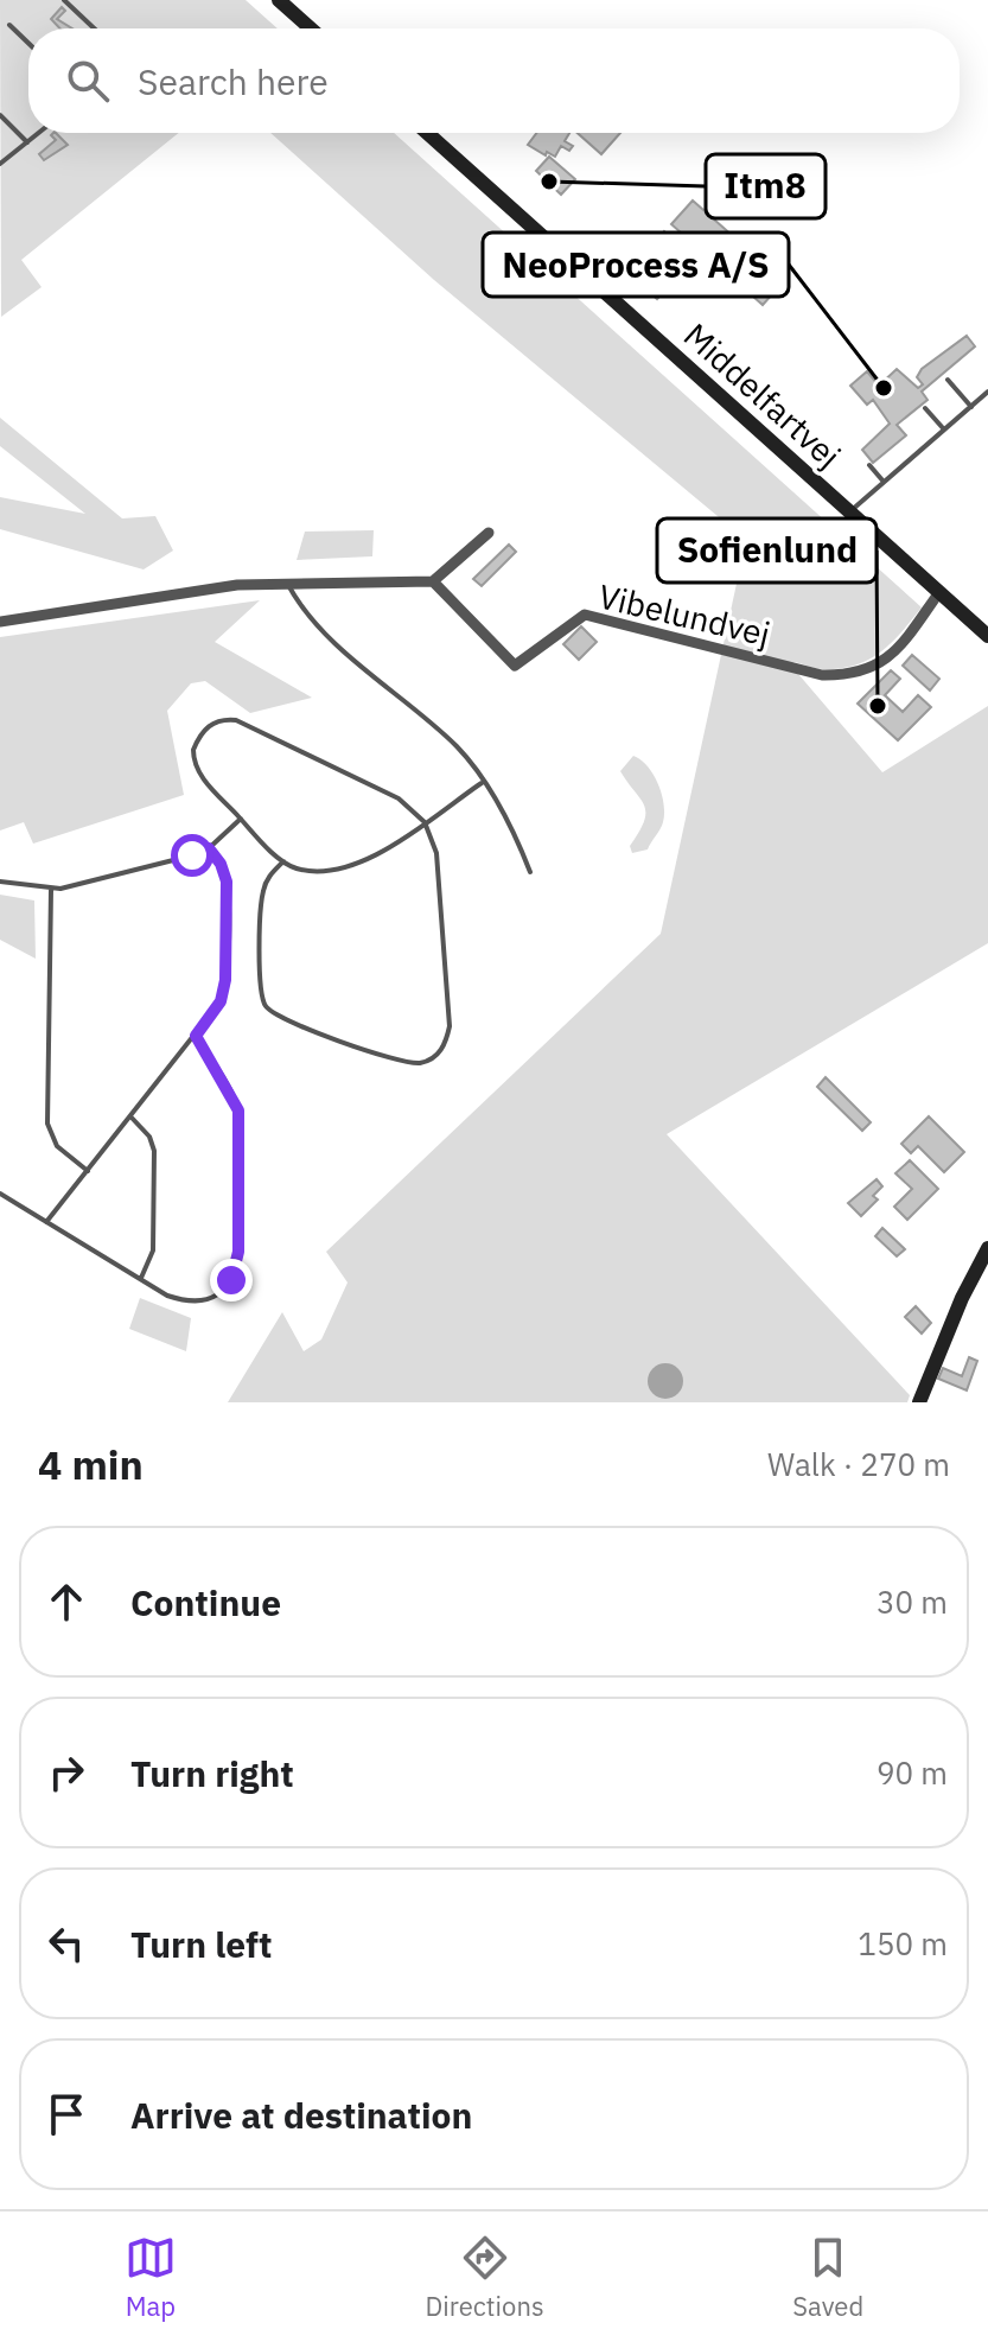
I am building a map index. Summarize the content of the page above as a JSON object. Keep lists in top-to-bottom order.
{
  "streets": {
    "main road": ["Middelfartvej"],
    "street": ["Vibelundvej"]
  },
  "crossings": [
    ["Middelfartvej", "Vibelundvej"]
  ],
  "places": ["Itm8", "NeoProcess A/S", "Sofienlund"],
  "page": {
    "search": "Search here",
    "heading": ["4 min", "Walk · 270 m"],
    "list": [
      ["Continue", "30 m"],
      ["Turn right", "90 m"],
      ["Turn left", "150 m"],
      "Arrive at destination"
    ],
    "nav": ["Map", "Directions", "Saved"]
  }
}
